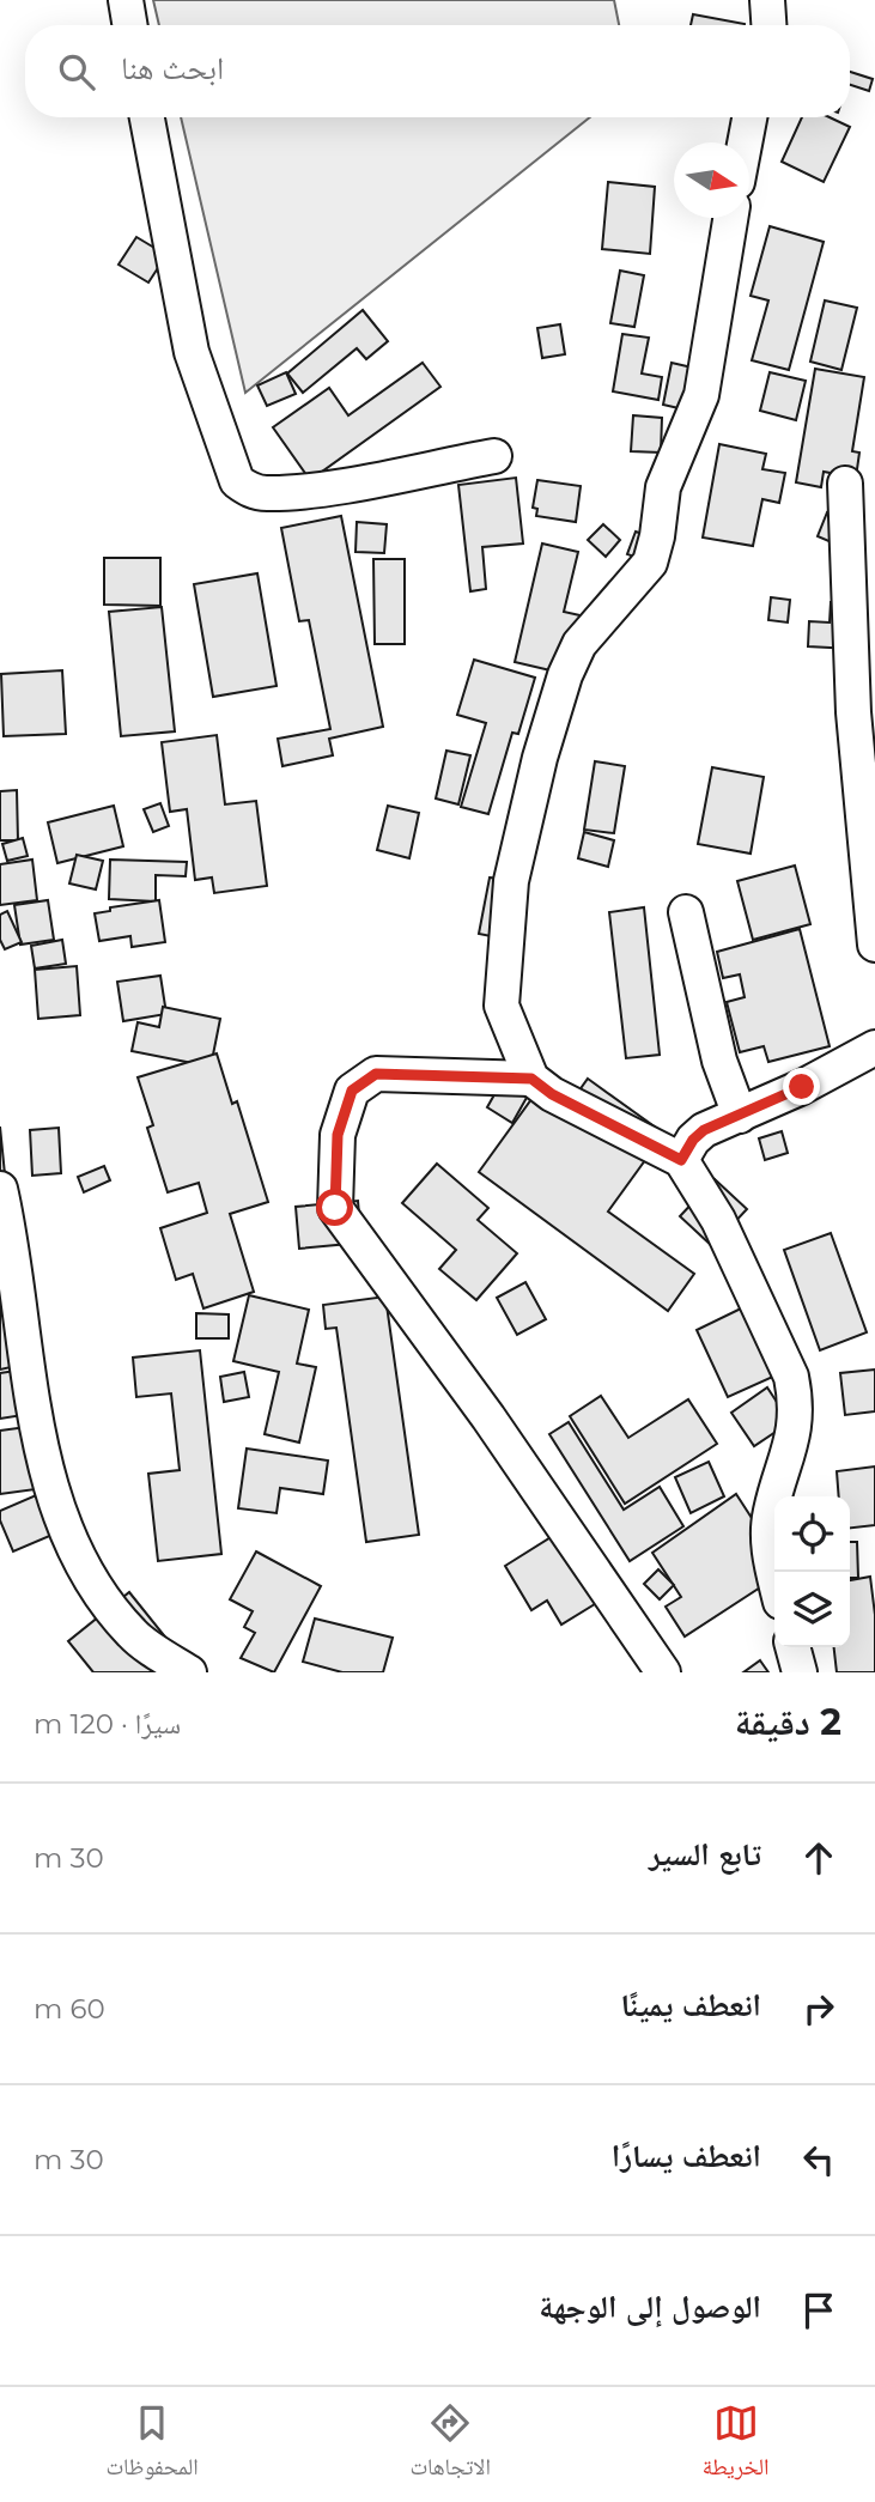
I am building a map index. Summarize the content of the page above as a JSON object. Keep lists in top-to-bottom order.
{
  "north": "right",
  "page": {
    "search": "ابحث هنا",
    "heading": ["2 دقيقة", "سيرًا · 120 m"],
    "list": [
      ["تابع السير", "30 m"],
      ["انعطف يمينًا", "60 m"],
      ["انعطف يسارًا", "30 m"],
      "الوصول إلى الوجهة"
    ],
    "nav": ["الخريطة", "الاتجاهات", "المحفوظات"]
  }
}
